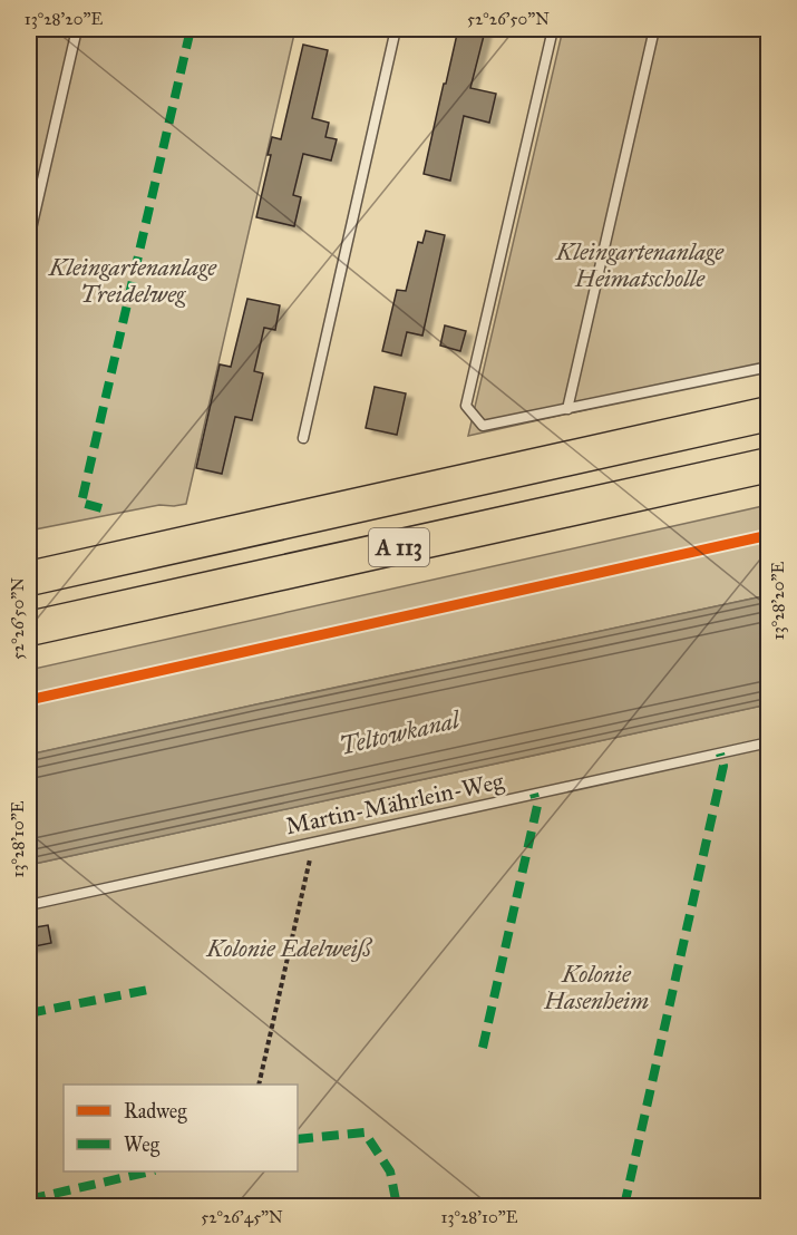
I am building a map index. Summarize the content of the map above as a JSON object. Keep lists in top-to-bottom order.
{
  "streets": {
    "highway": ["A 113"],
    "lane": ["Martin-Mährlein-Weg"]
  },
  "water": ["Teltowkanal"],
  "parks": [
    "Kleingartenanlage Heimatscholle",
    "Kleingartenanlage Treidelweg",
    "Kolonie Edelweiß",
    "Kolonie Hasenheim"
  ],
  "legend": ["Radweg", "Weg"],
  "coordinates": [
    "13°28'20\"E",
    "52°26'50\"N",
    "13°28'10\"E",
    "52°26'45\"N"
  ]
}
